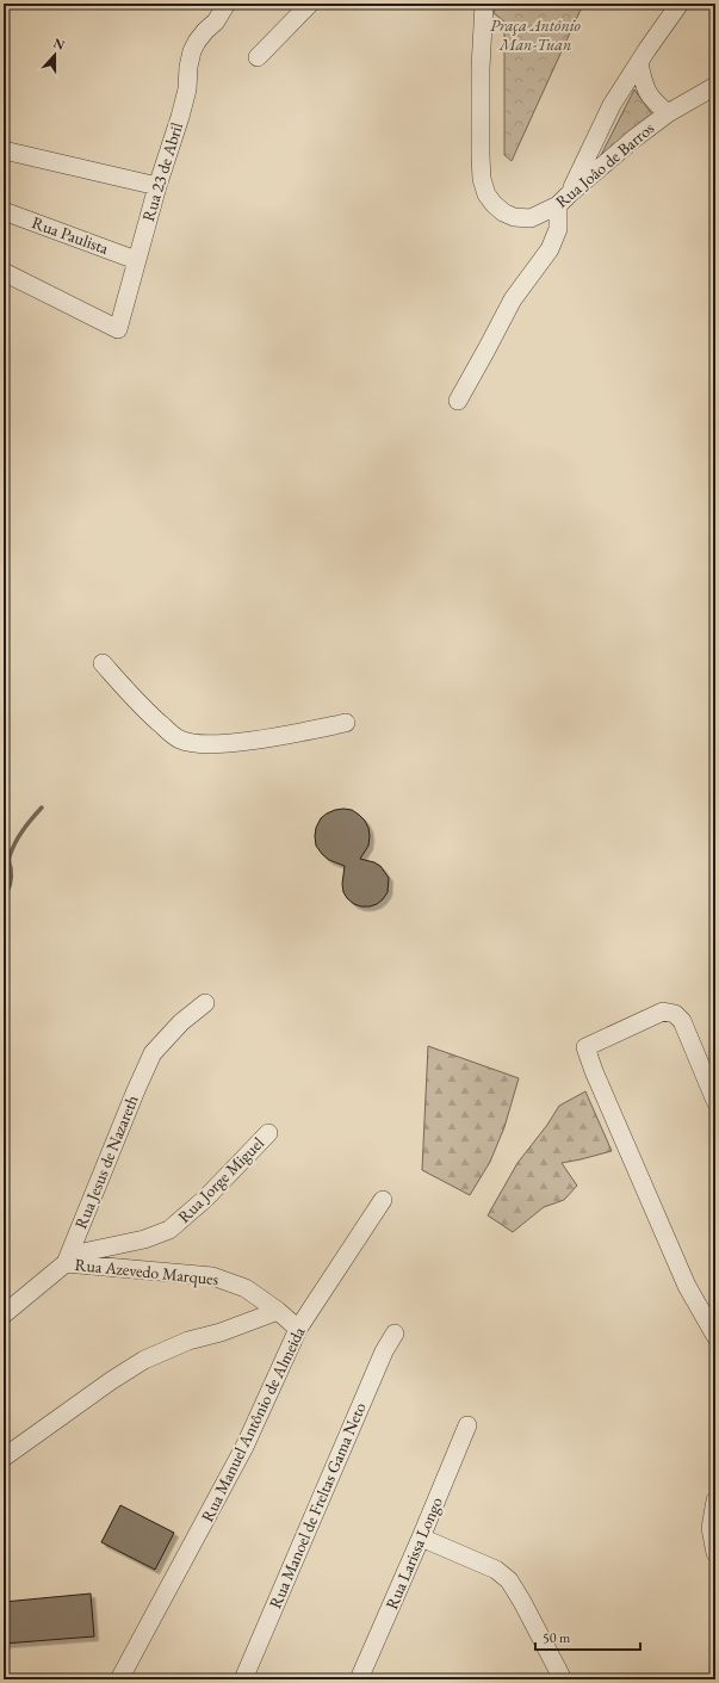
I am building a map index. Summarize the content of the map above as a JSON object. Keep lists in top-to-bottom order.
{
  "streets": {
    "street": [
      "Rua Joâo de Barros",
      "Rua 23 de Abril",
      "Rua Paulista",
      "Rua Jesus de Nazareth",
      "Rua Jorge Miguel",
      "Rua Azevedo Marques",
      "Rua Manuel Antônio de Almeida",
      "Rua Manoel de Freltas Gama Neto",
      "Rua Larissa Longo"
    ]
  },
  "crossings": [
    ["Rua 23 de Abril", "Rua Paulista"],
    ["Rua Jesus de Nazareth", "Rua Jorge Miguel"],
    ["Rua Jesus de Nazareth", "Rua Azevedo Marques"],
    ["Rua Jorge Miguel", "Rua Azevedo Marques"],
    ["Rua Azevedo Marques", "Rua Manuel Antônio de Almeida"]
  ],
  "parks": ["Praça Antônio Man-Tuan"],
  "scale_bar": "50 m",
  "north": "top"
}
